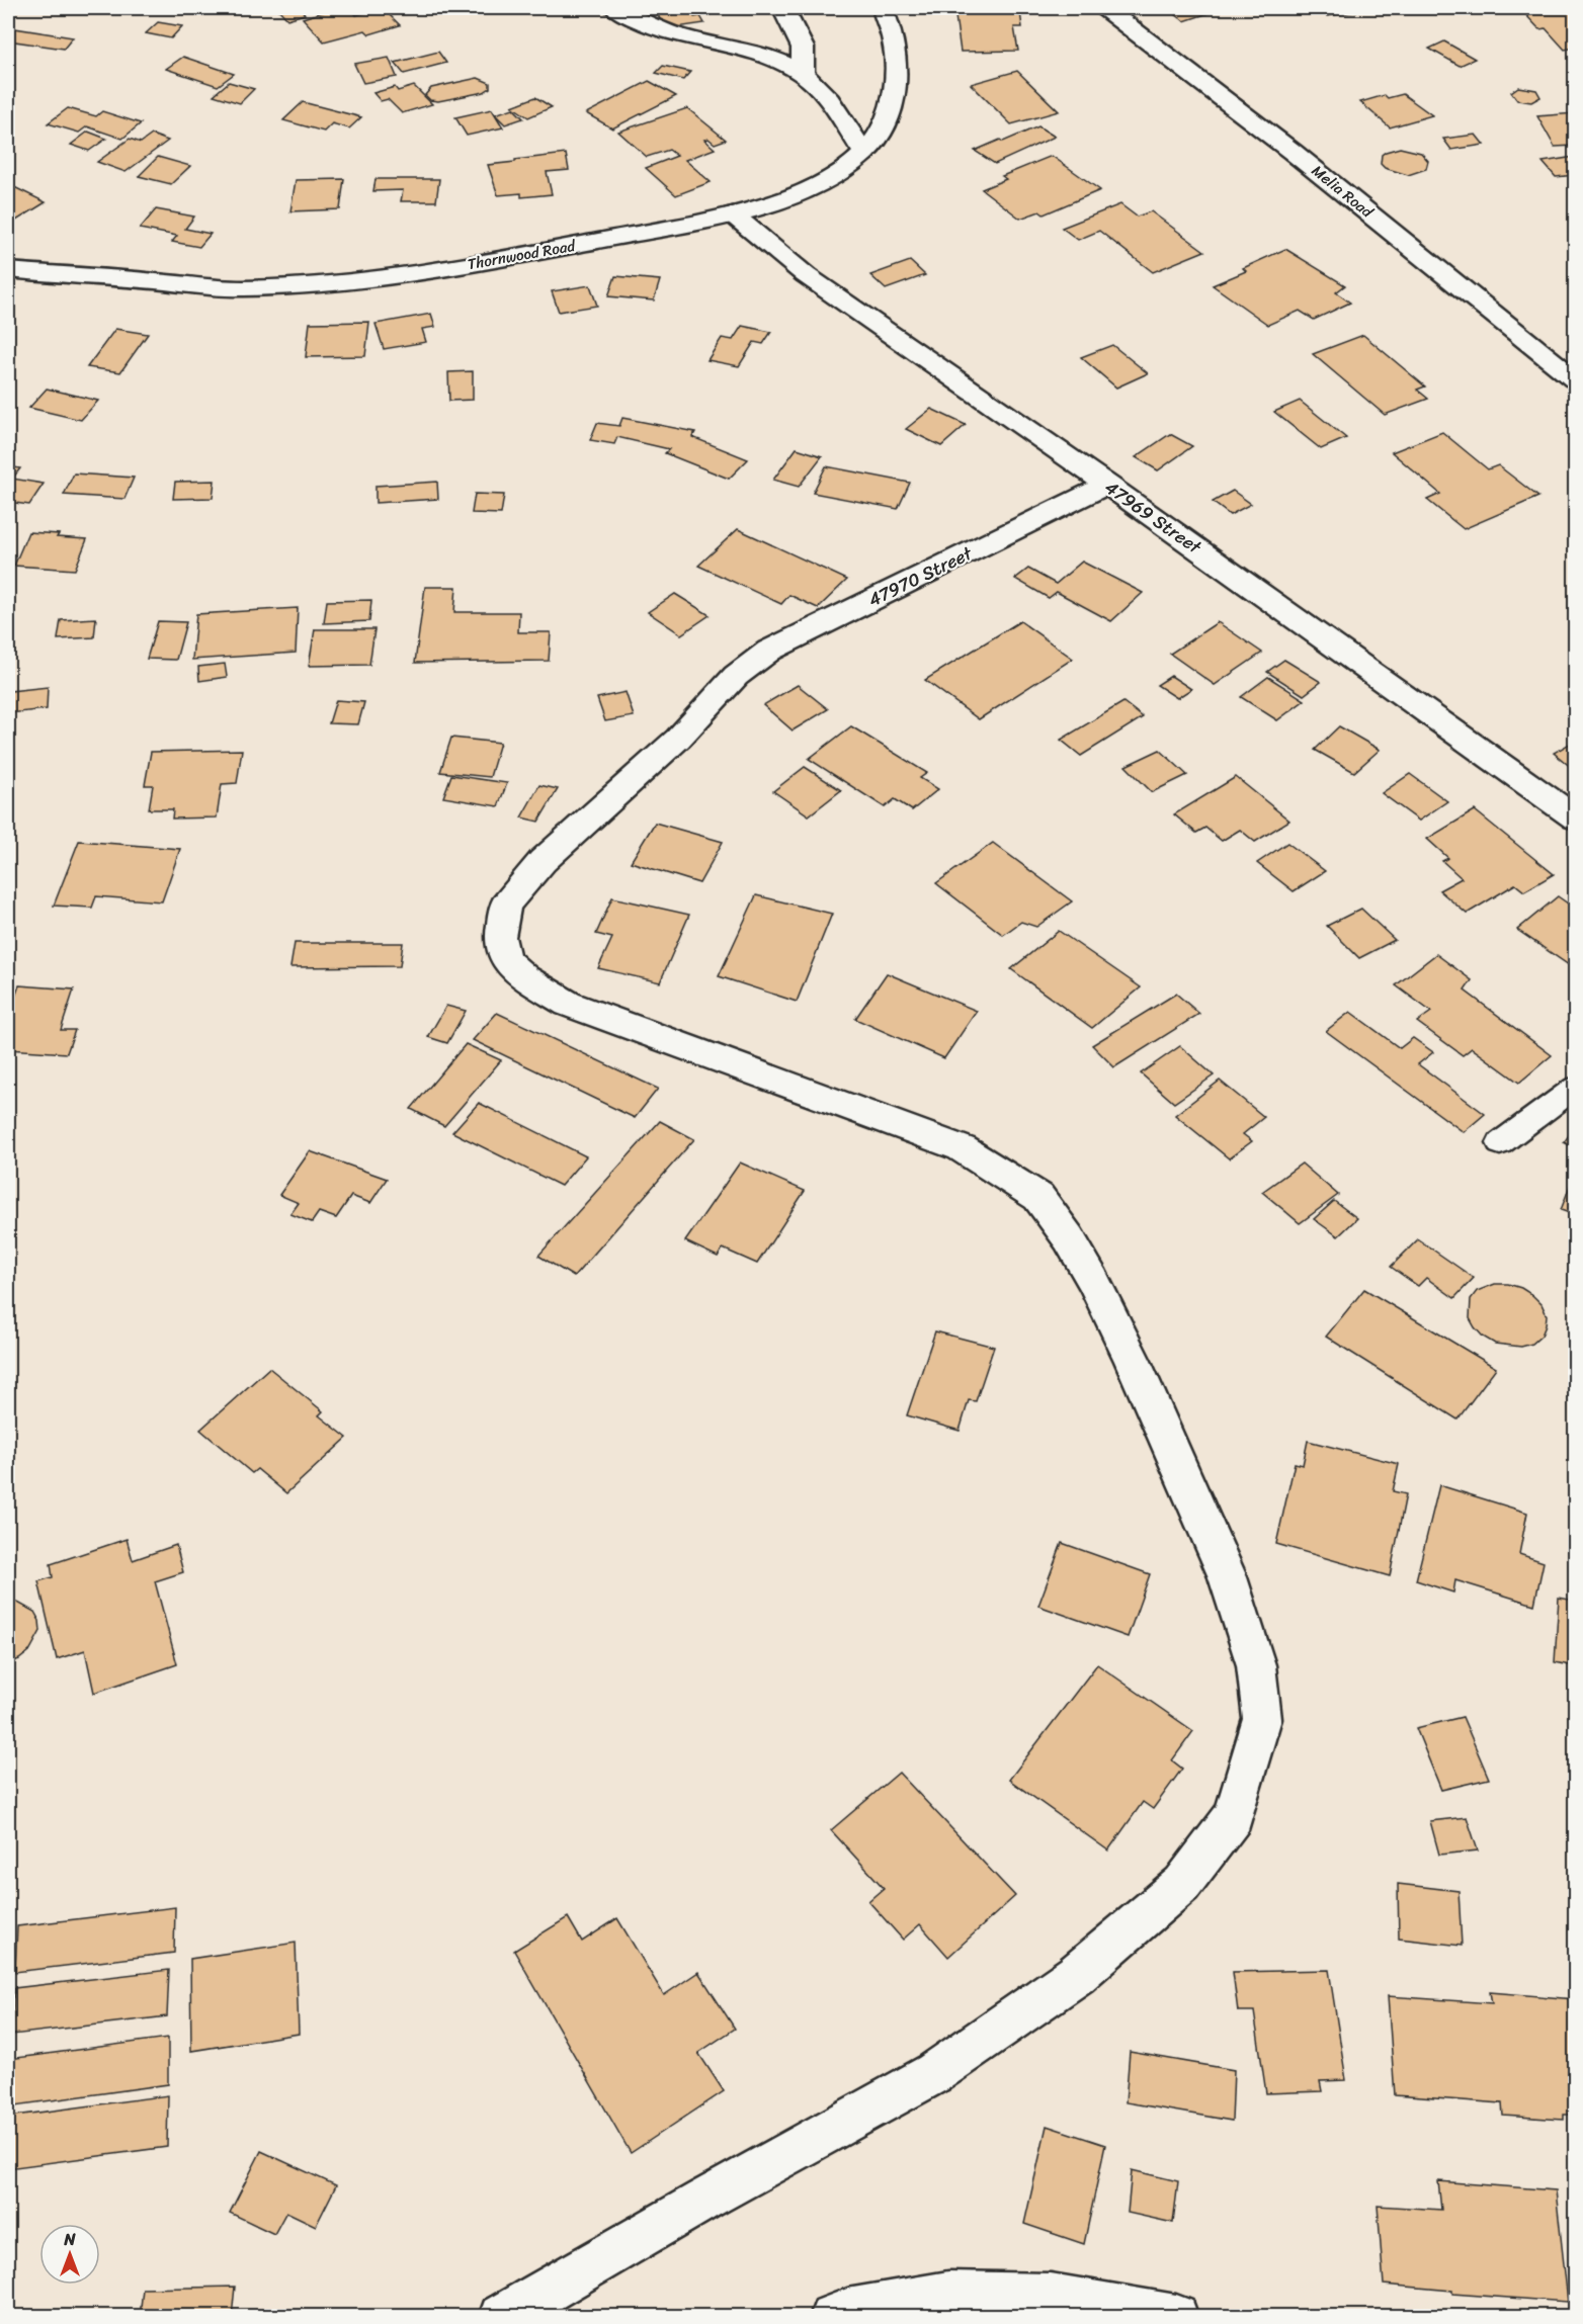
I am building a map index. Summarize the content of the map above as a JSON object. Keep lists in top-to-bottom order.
{
  "streets": {
    "street": [
      "Melia Road",
      "Thornwood Road",
      "47969 Street",
      "47970 Street"
    ]
  },
  "crossings": [
    ["Thornwood Road", "47969 Street"],
    ["47969 Street", "47970 Street"]
  ],
  "north": "top"
}
